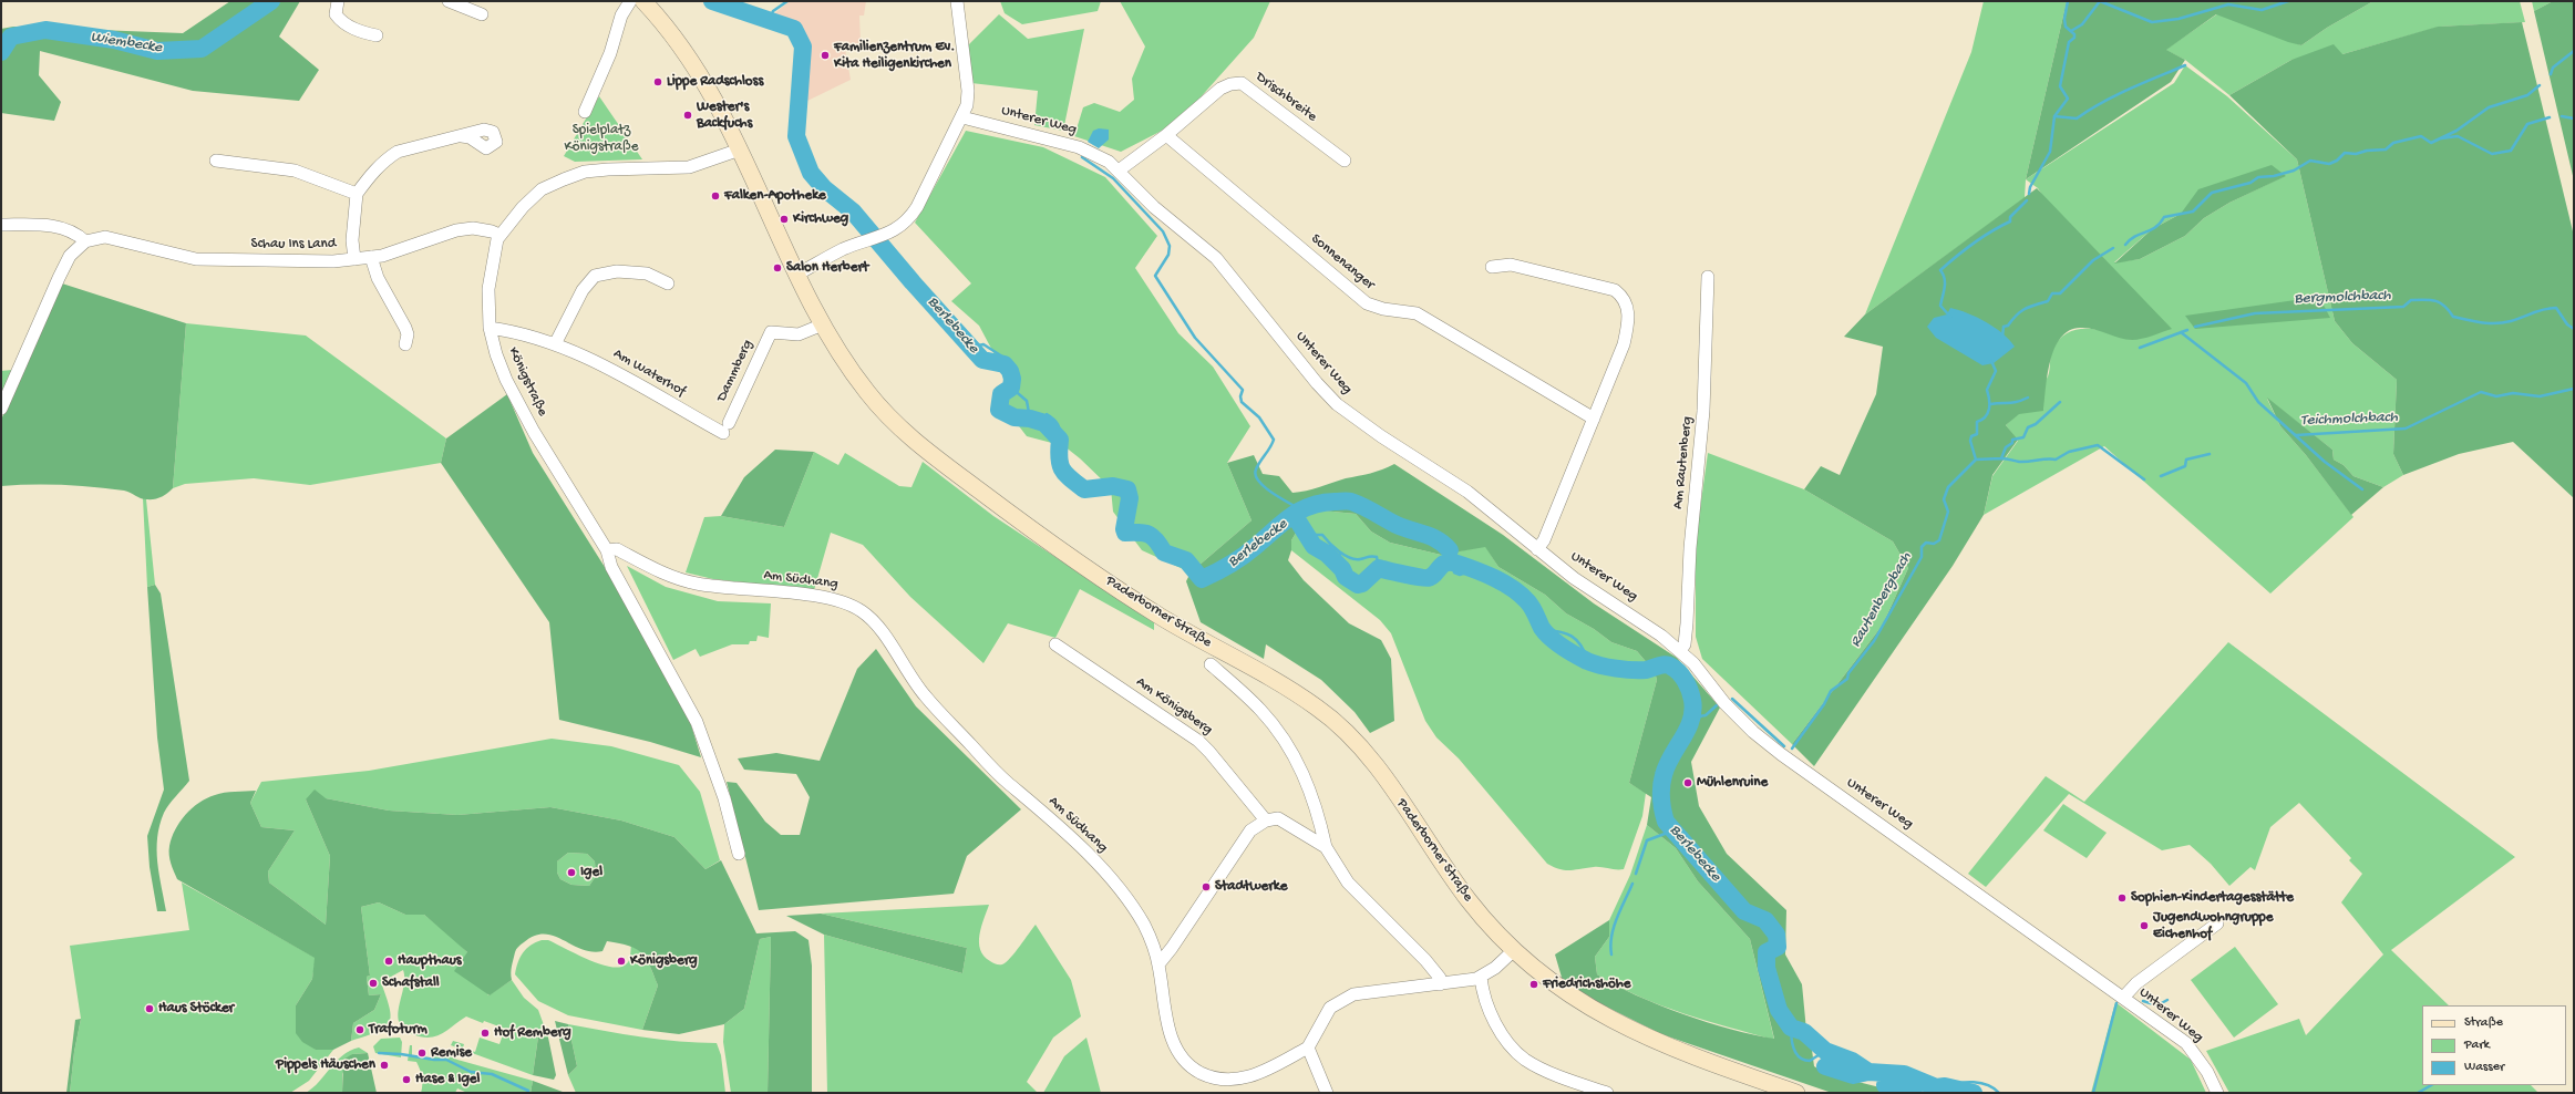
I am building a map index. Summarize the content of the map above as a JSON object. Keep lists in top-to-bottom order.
{
  "streets": {
    "main road": ["Paderborner Straße"],
    "street": [
      "Drischbreite",
      "Unterer Weg",
      "Schau Ins Land",
      "Sonnenanger",
      "Dammberg",
      "Am Waterhof",
      "Königstraße",
      "Am Rautenberg",
      "Am Südhang",
      "Am Königsberg"
    ]
  },
  "crossings": [
    ["Drischbreite", "Sonnenanger"],
    ["Unterer Weg", "Am Rautenberg"],
    ["Schau Ins Land", "Königstraße"],
    ["Dammberg", "Am Waterhof"],
    ["Dammberg", "Paderborner Straße"],
    ["Am Waterhof", "Königstraße"],
    ["Königstraße", "Am Südhang"],
    ["Königstraße", "Paderborner Straße"]
  ],
  "water": [
    "Wiembecke",
    "Bergmolchbach",
    "Berlebecke",
    "Teichmolchbach",
    "Rautenbergbach"
  ],
  "parks": ["Spielplatz Königstraße"],
  "places": [
    "Familienzentrum Ev. Kita Heiligenkirchen",
    "Lippe Radschloss",
    "Wester's Backfuchs",
    "Falken-Apotheke",
    "Kirchweg",
    "Salon Herbert",
    "Mühlenruine",
    "Igel",
    "Stadtwerke",
    "Sophien-Kindertagesstätte",
    "Jugendwohngruppe Eichenhof",
    "Haupthaus",
    "Königsberg",
    "Schafstall",
    "Friedrichshöhe",
    "Haus Stöcker",
    "Trafoturm",
    "Hof Remberg",
    "Remise",
    "Pippels Häuschen",
    "Hase & Igel"
  ],
  "legend": ["Straße", "Park", "Wasser"]
}
